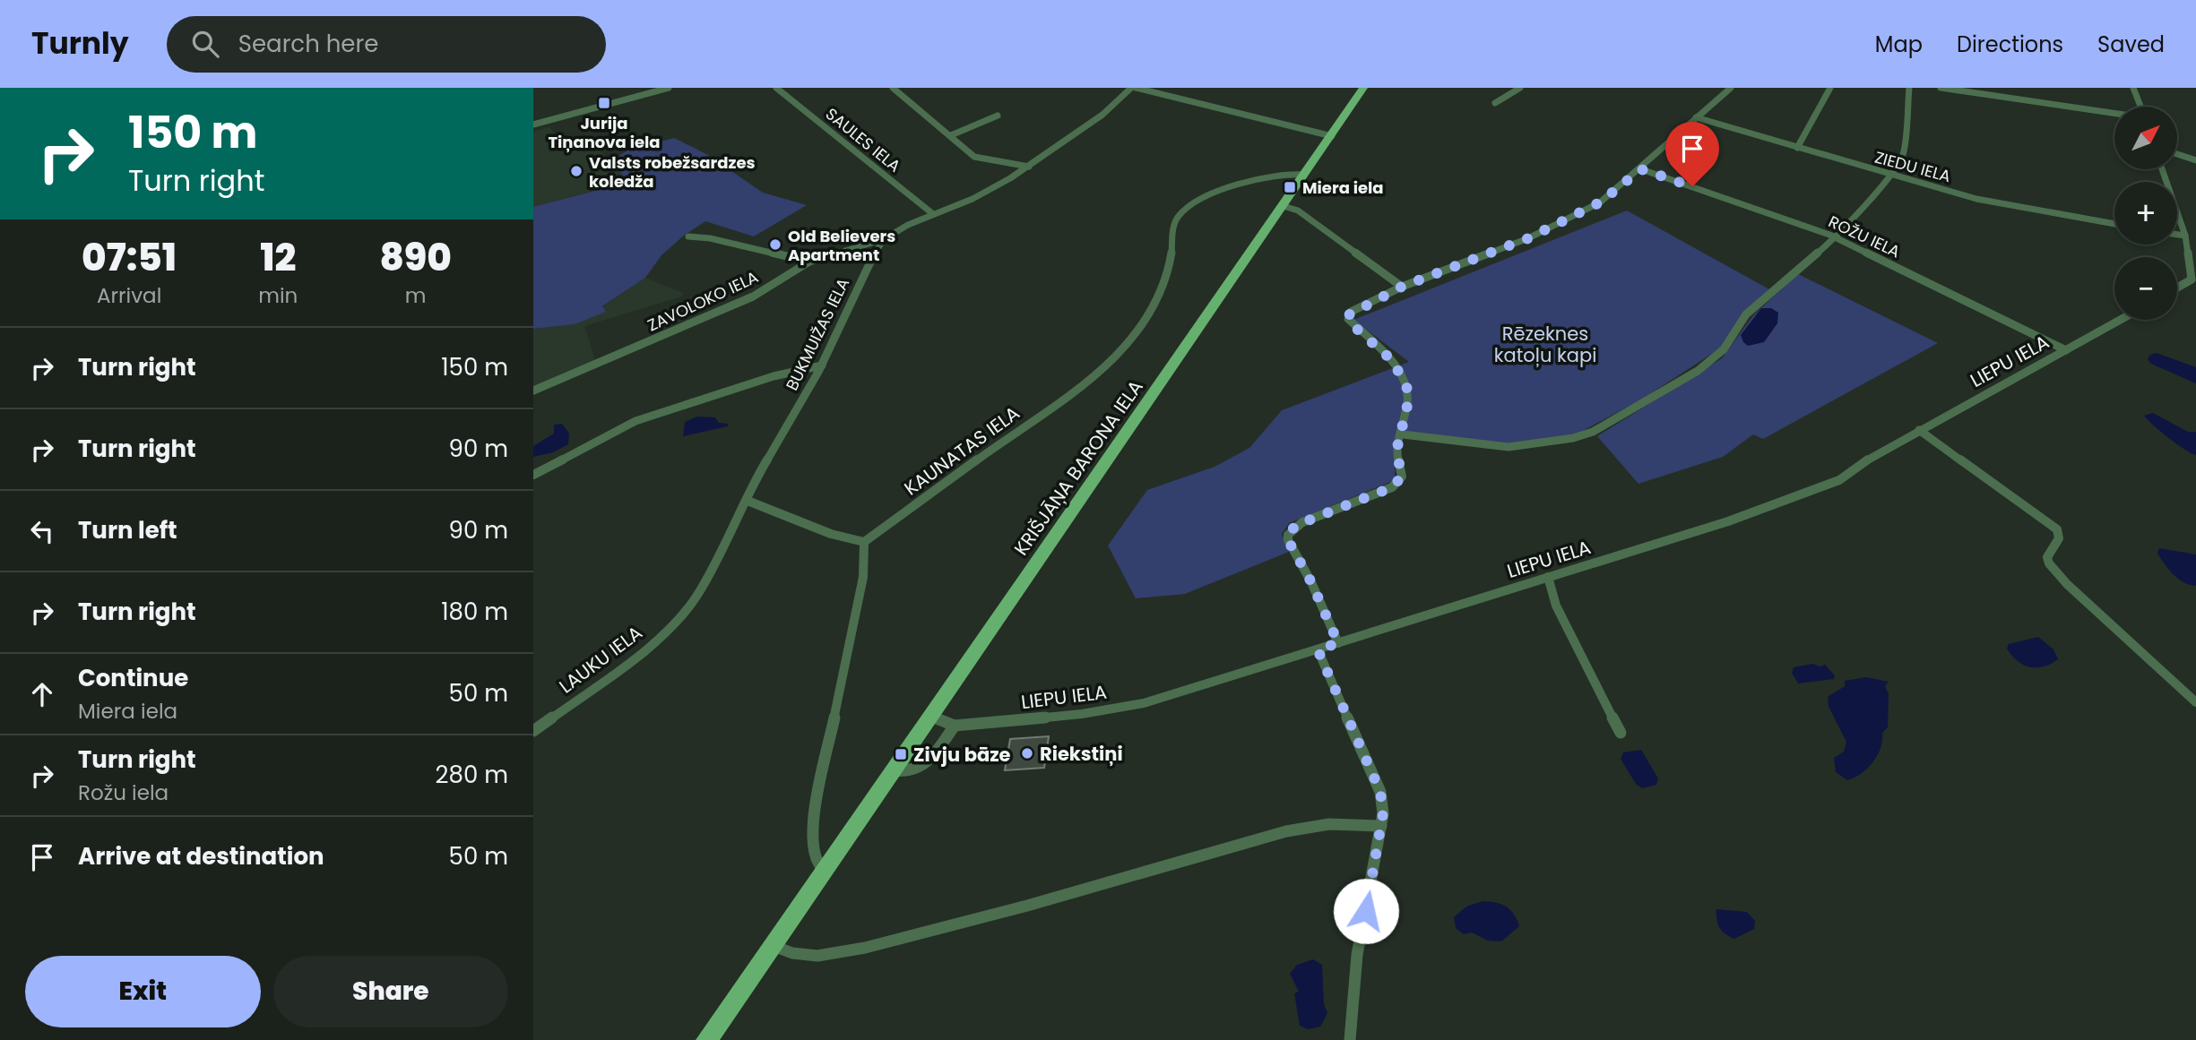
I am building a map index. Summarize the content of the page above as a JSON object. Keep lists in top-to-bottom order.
{
  "streets": {
    "main road": ["KRIŠJĀŅA BARONA IELA"],
    "street": [
      "SAULES IELA",
      "ZIEDU IELA",
      "ROŽU IELA",
      "ZAVOLOKO IELA",
      "BUKMUIŽAS IELA",
      "LIEPU IELA",
      "KAUNATAS IELA",
      "LAUKU IELA"
    ]
  },
  "crossings": [
    ["ROŽU IELA", "LIEPU IELA"],
    ["ZAVOLOKO IELA", "BUKMUIŽAS IELA"],
    ["BUKMUIŽAS IELA", "LAUKU IELA"],
    ["LIEPU IELA", "KRIŠJĀŅA BARONA IELA"],
    ["KAUNATAS IELA", "KRIŠJĀŅA BARONA IELA"]
  ],
  "parks": ["Rēzeknes katoļu kapi"],
  "places": {
    "transit": ["Jurija Tiņanova iela", "Miera iela", "Zivju bāze"],
    "other": ["Valsts robežsardzes koledža", "Old Believers Apartment", "Riekstiņi"]
  },
  "north": "top right",
  "page": {
    "header": "Turnly",
    "search": "Search here",
    "nav": ["Map", "Directions", "Saved"],
    "turn": ["150 m", "Turn right"],
    "map_buttons": ["+", "−"],
    "eta": [
      "07:51",
      "Arrival",
      "12",
      "min",
      "890",
      "m"
    ],
    "list": [
      {
        "name": "Turn right",
        "value": "150 m"
      },
      {
        "name": "Turn right",
        "value": "90 m"
      },
      {
        "name": "Turn left",
        "value": "90 m"
      },
      {
        "name": "Turn right",
        "value": "180 m"
      },
      {
        "name": "Continue",
        "note": "Miera iela",
        "value": "50 m"
      },
      {
        "name": "Turn right",
        "note": "Rožu iela",
        "value": "280 m"
      },
      {
        "name": "Arrive at destination",
        "value": "50 m"
      }
    ],
    "buttons": ["Exit", "Share"]
  }
}
